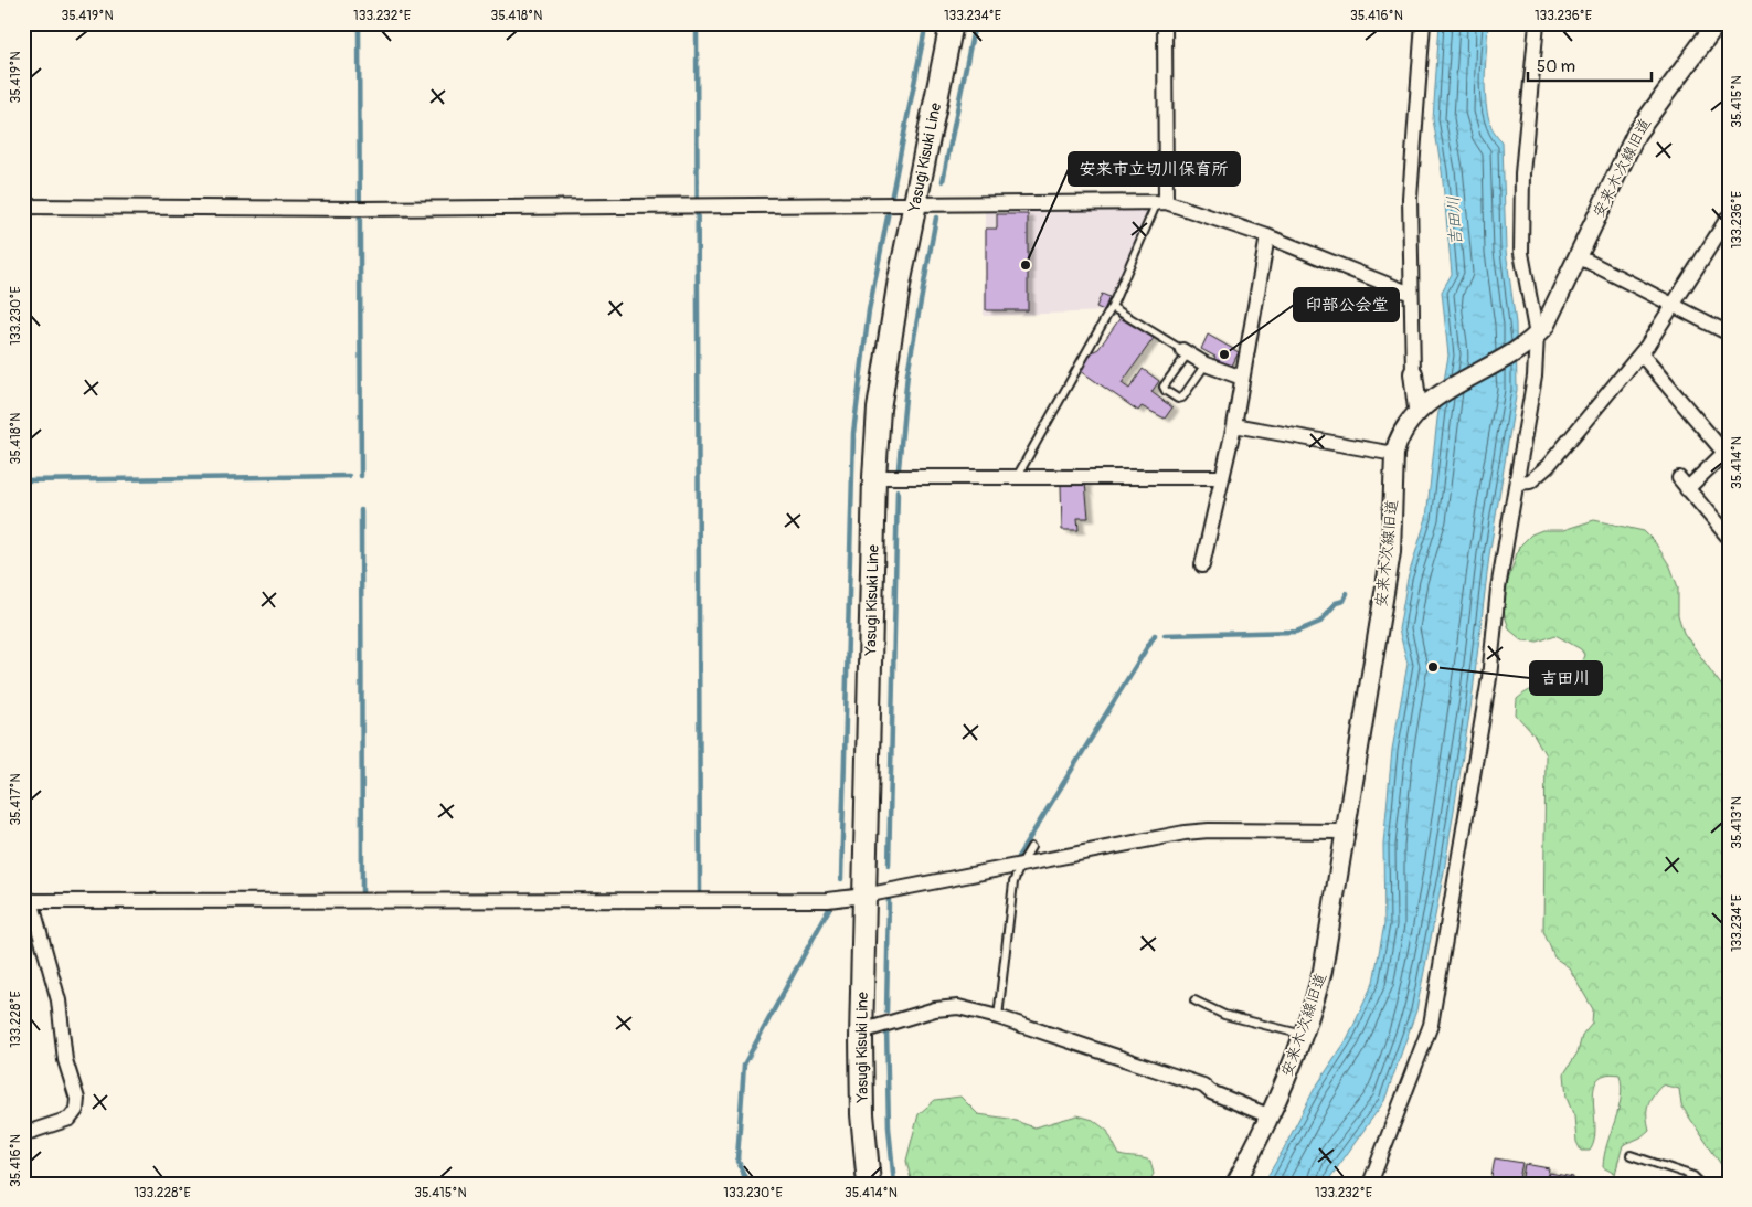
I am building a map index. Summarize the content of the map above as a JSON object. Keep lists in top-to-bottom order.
{
  "streets": {
    "main road": ["Yasugi Kisuki Line"],
    "street": ["安来木次線旧道"]
  },
  "water": ["吉田川"],
  "places": ["安来市立切川保育所", "印部公会堂", "吉田川"],
  "scale_bar": "50 m",
  "coordinates": [
    "35.419°N",
    "133.232°E",
    "35.418°N",
    "133.234°E",
    "35.416°N",
    "133.236°E",
    "35.415°N",
    "133.230°E",
    "35.414°N",
    "35.417°N",
    "35.413°N",
    "133.228°E"
  ]
}
